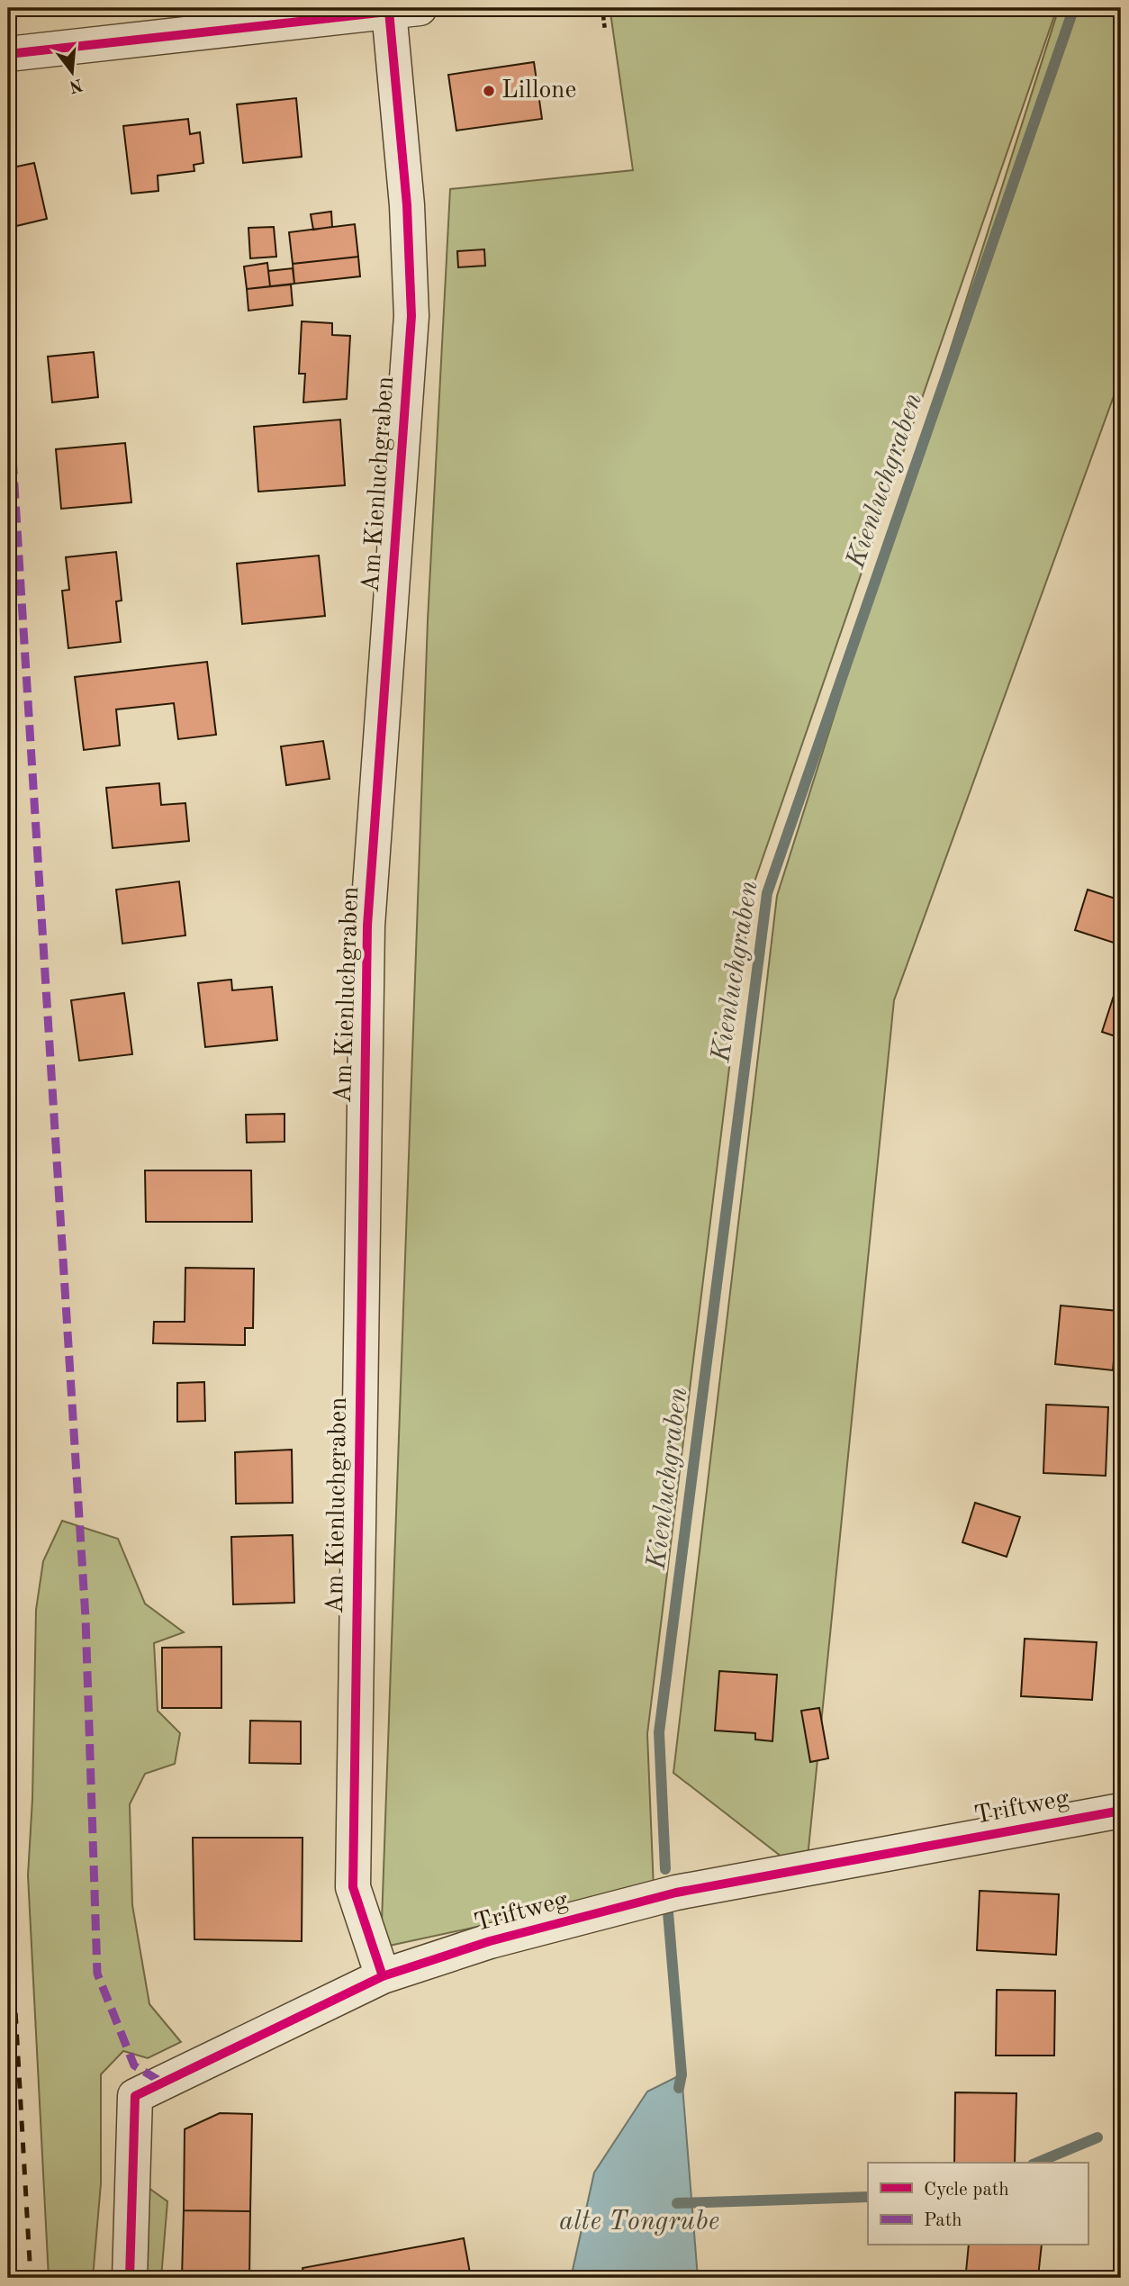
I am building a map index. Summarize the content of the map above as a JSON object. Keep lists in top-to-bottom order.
{
  "streets": {
    "street": ["Am Kienluchgraben", "Triftweg"]
  },
  "crossings": [
    ["Am Kienluchgraben", "Triftweg"]
  ],
  "water": ["Kienluchgraben", "alte Tongrube"],
  "places": ["Lillone"],
  "legend": ["Cycle path", "Path"],
  "north": "bottom"
}
